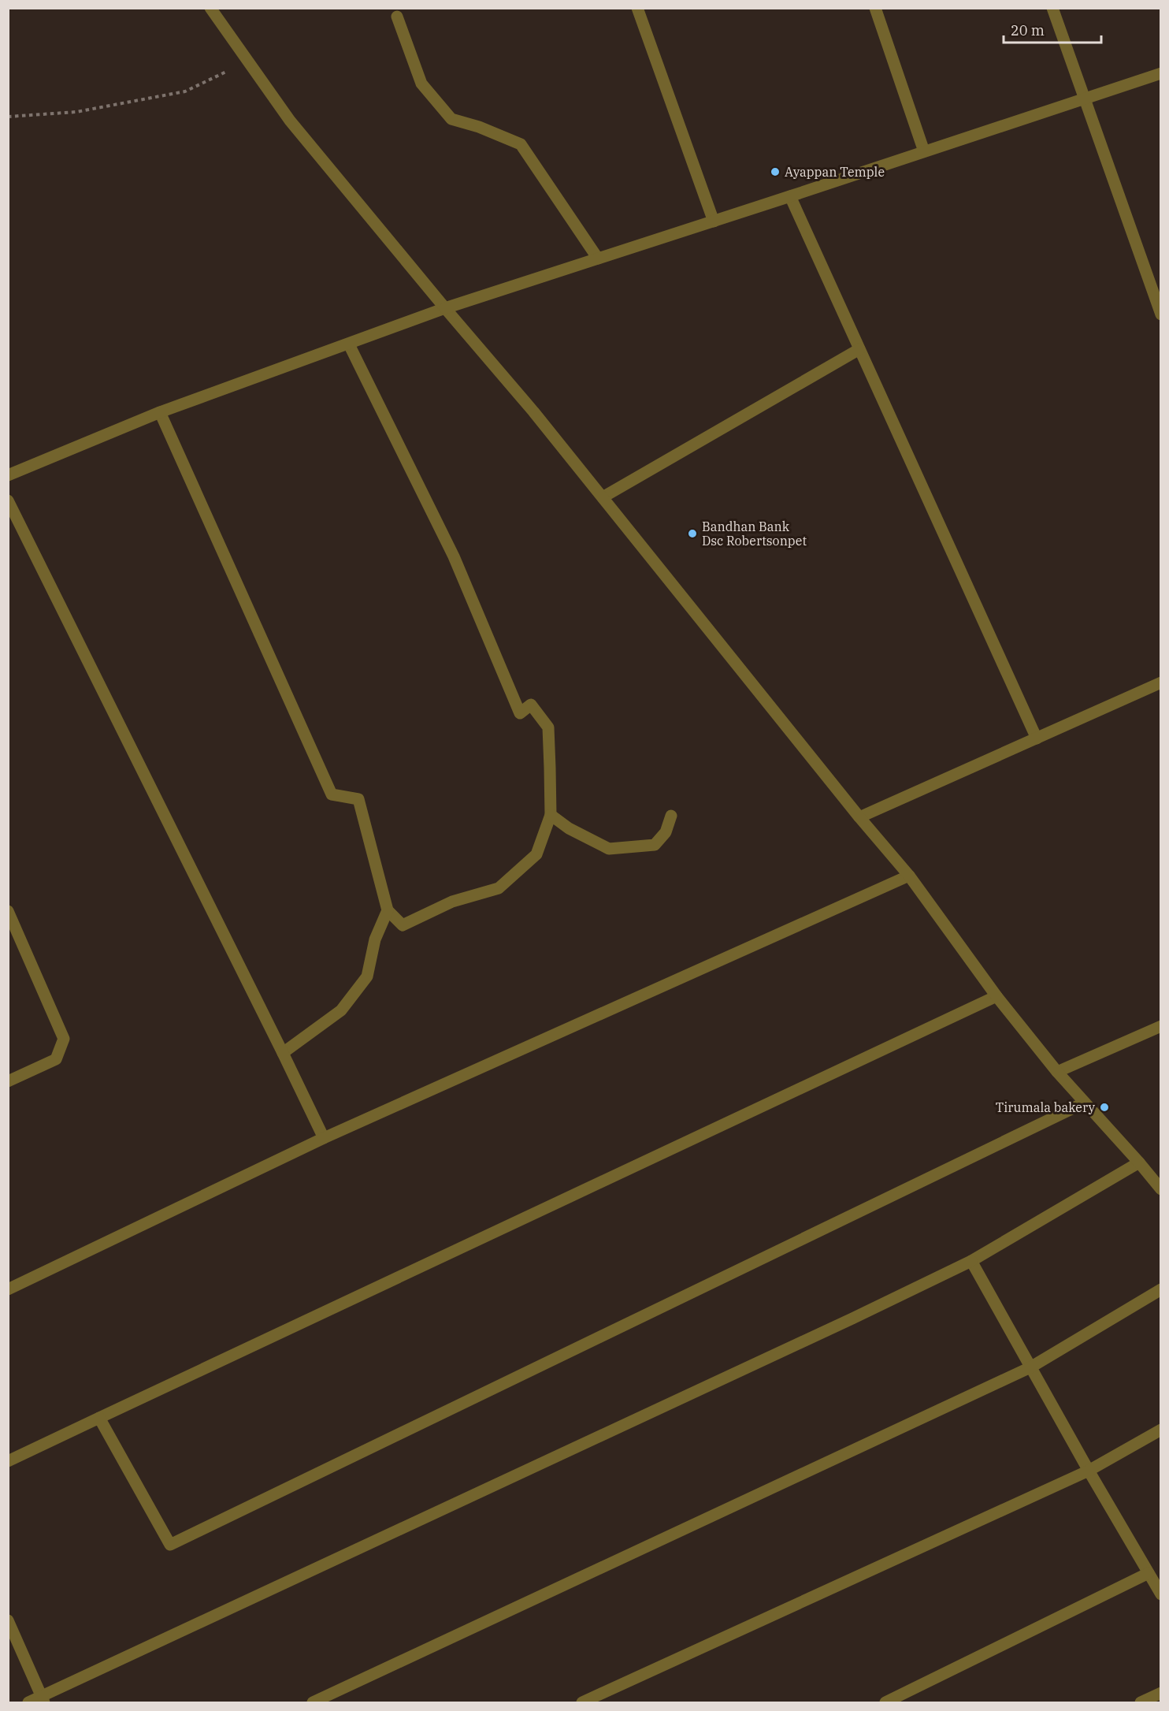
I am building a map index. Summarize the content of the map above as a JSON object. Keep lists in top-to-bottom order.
{
  "places": ["Ayappan Temple", "Bandhan Bank Dsc Robertsonpet", "Tirumala bakery"],
  "scale_bar": "20 m"
}
